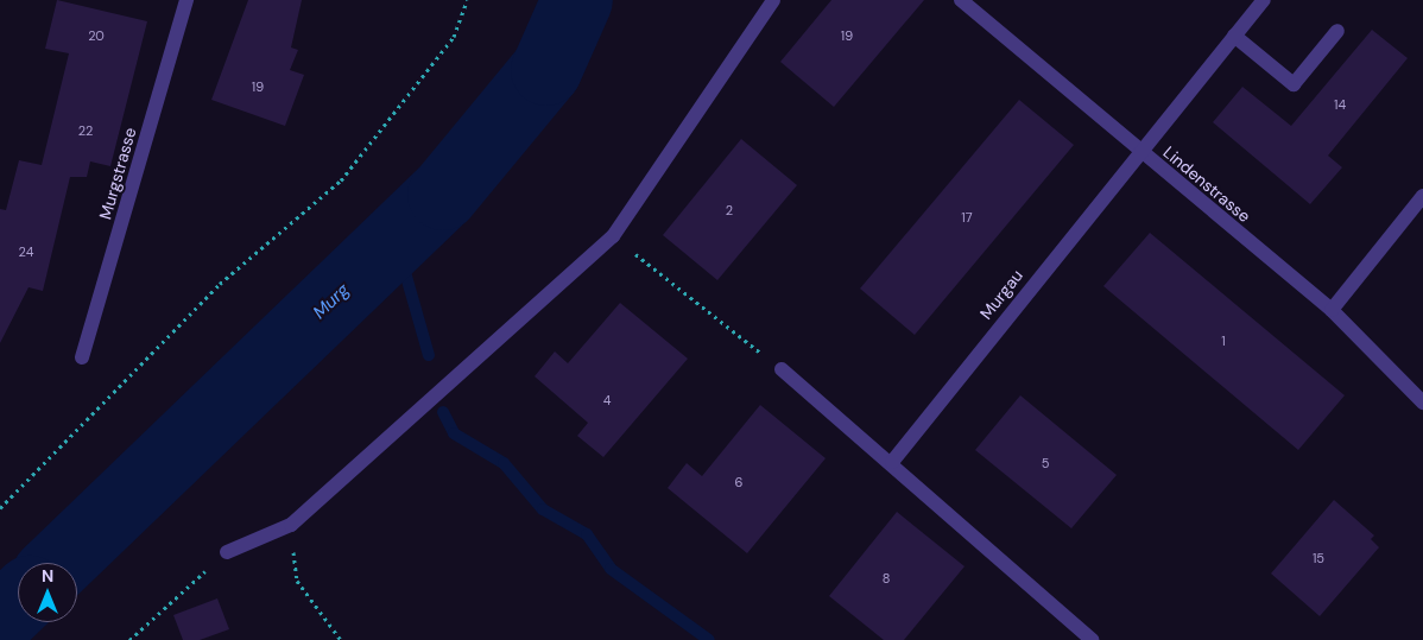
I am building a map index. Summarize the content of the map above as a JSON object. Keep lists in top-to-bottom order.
{
  "streets": {
    "street": ["Murgstrasse", "Lindenstrasse", "Murgau"]
  },
  "crossings": [
    ["Lindenstrasse", "Murgau"]
  ],
  "water": ["Murg"],
  "house_numbers": [
    "20",
    "19",
    "19",
    "14",
    "22",
    "2",
    "17",
    "24",
    "1",
    "4",
    "5",
    "6",
    "15",
    "8"
  ],
  "north": "top"
}
